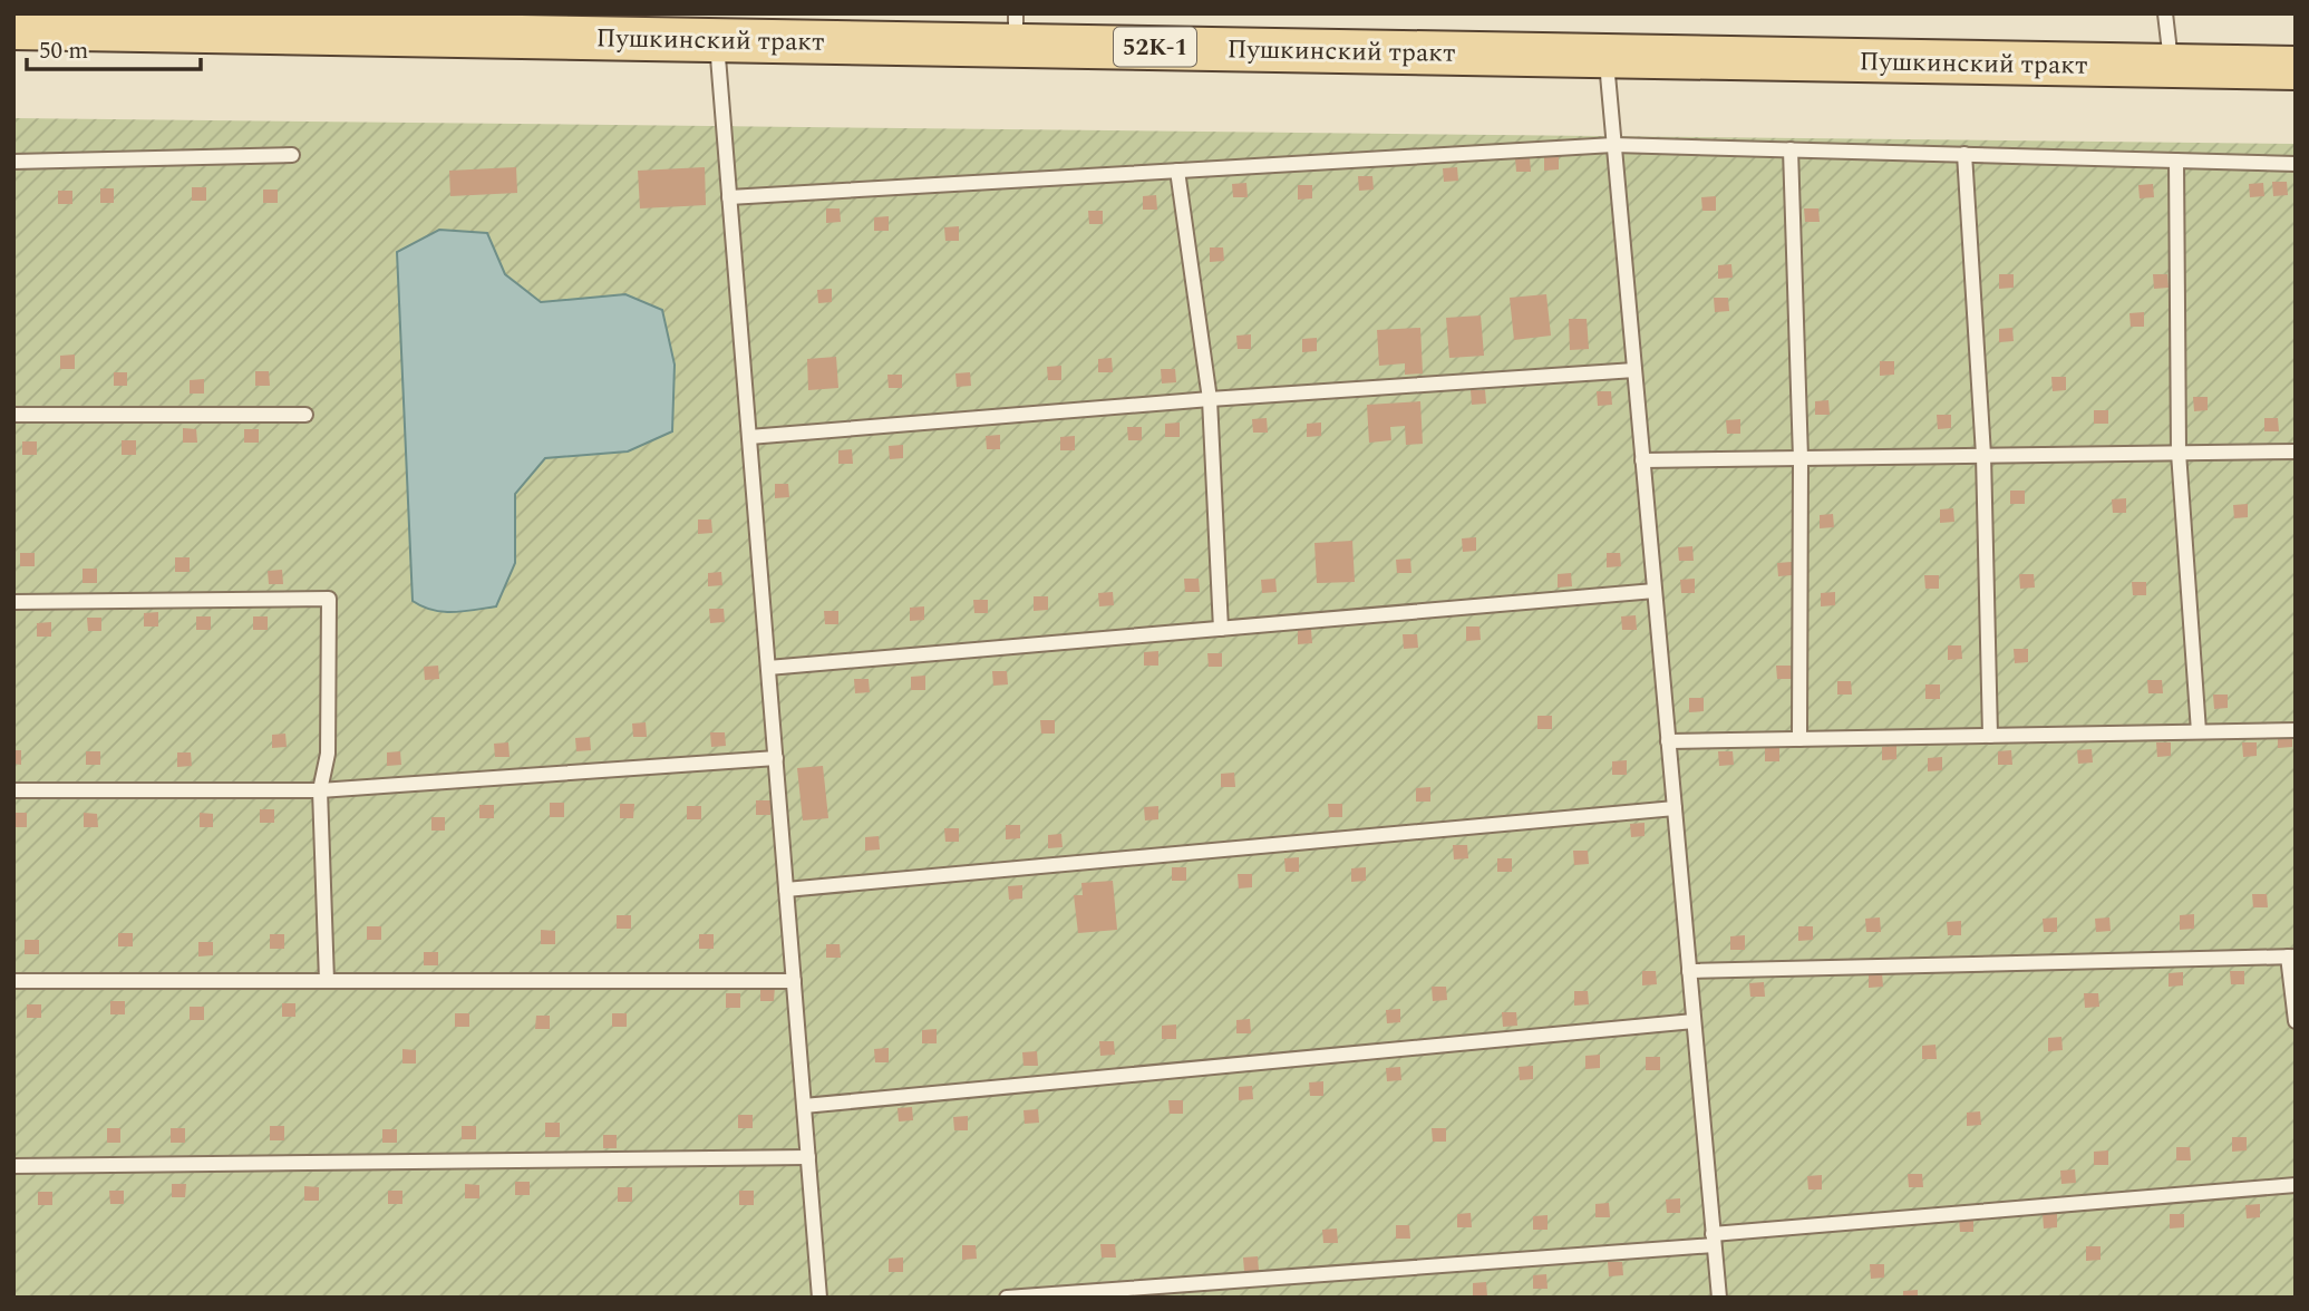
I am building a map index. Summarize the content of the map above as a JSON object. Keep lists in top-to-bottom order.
{
  "streets": {
    "main road": ["Пушкинский тракт", "52К-1"]
  },
  "scale_bar": "50 m"
}
